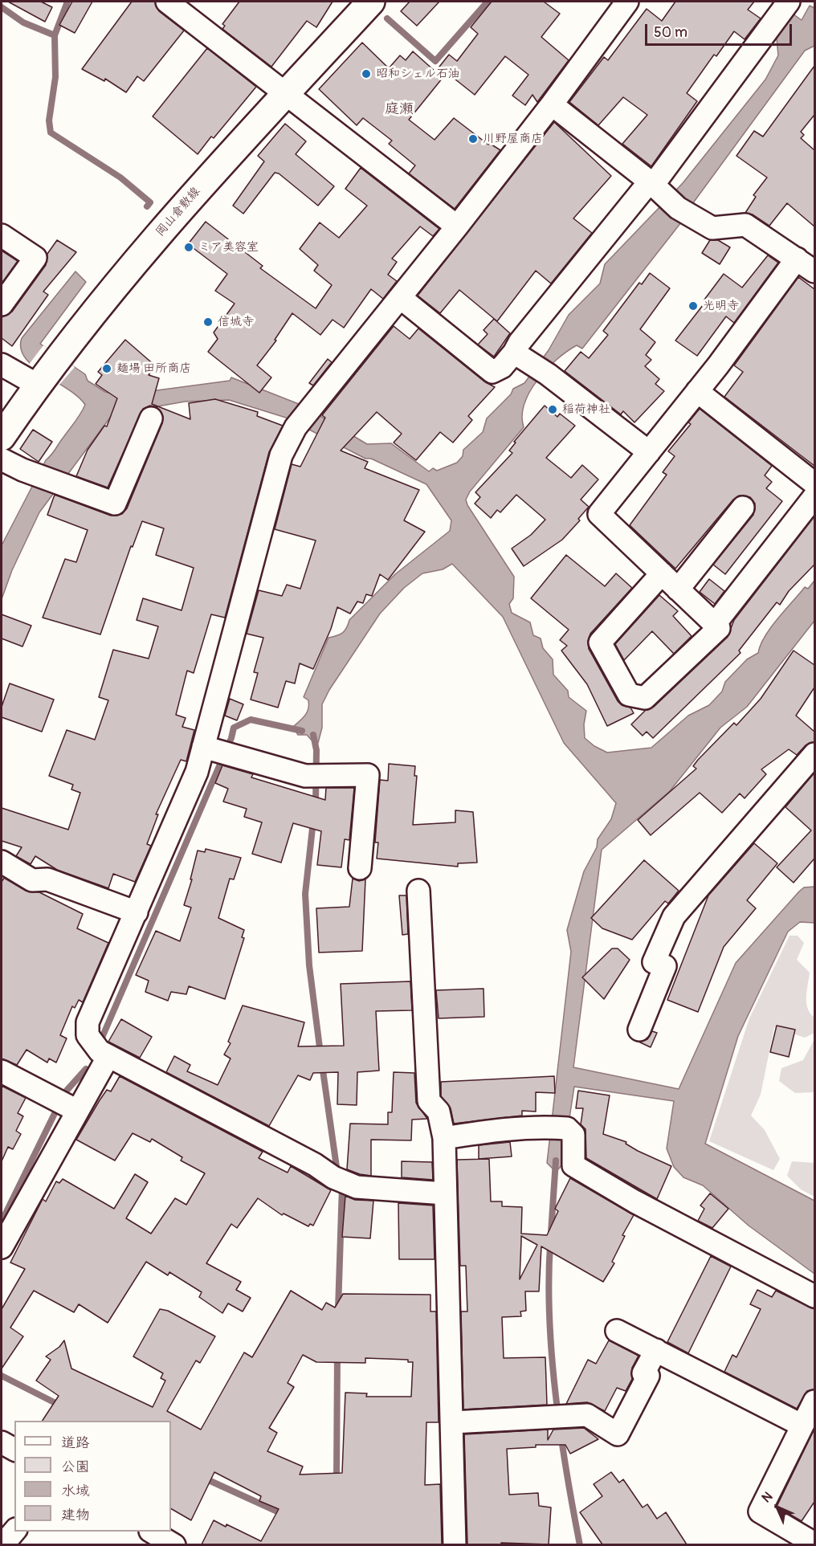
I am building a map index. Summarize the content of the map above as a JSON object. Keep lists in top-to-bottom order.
{
  "streets": {
    "main road": ["岡山倉敷線"]
  },
  "districts": ["庭瀬"],
  "places": [
    "昭和シェル石油",
    "川野屋商店",
    "ミア美容室",
    "光明寺",
    "信城寺",
    "麺場 田所商店",
    "稲荷神社"
  ],
  "legend": [
    "道路",
    "公園",
    "水域",
    "建物"
  ],
  "scale_bar": "50 m",
  "north": "top left"
}
